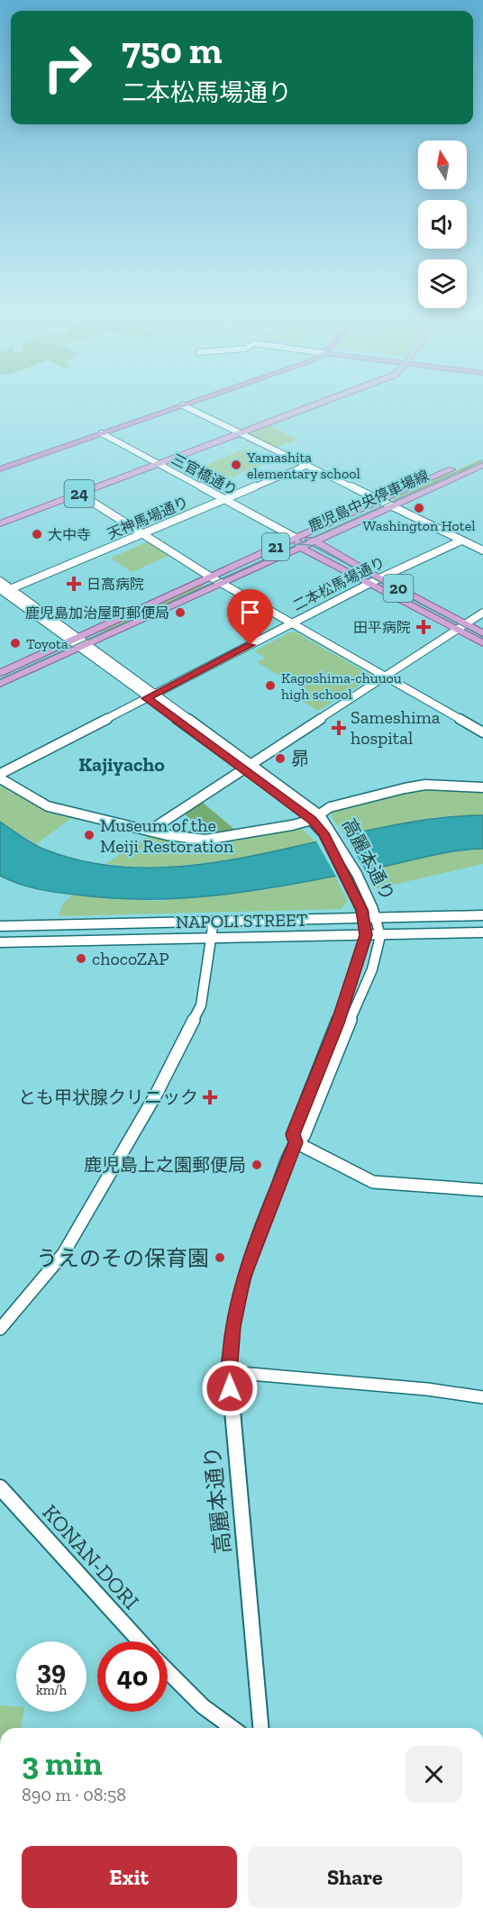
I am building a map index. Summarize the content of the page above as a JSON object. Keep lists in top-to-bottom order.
{
  "streets": {
    "main road": [
      "24",
      "鹿児島中央停車場線",
      "21",
      "20"
    ],
    "street": [
      "三官橋通り",
      "天神馬場通り",
      "二本松馬場通り",
      "高麗本通り",
      "NAPOLI STREET",
      "KONAN-DORI"
    ]
  },
  "crossings": [
    ["三官橋通り", "24"],
    ["三官橋通り", "鹿児島中央停車場線"],
    ["三官橋通り", "天神馬場通り"],
    ["三官橋通り", "20"],
    ["鹿児島中央停車場線", "20"],
    ["鹿児島中央停車場線", "高麗本通り"],
    ["二本松馬場通り", "20"],
    ["二本松馬場通り", "高麗本通り"],
    ["高麗本通り", "NAPOLI STREET"]
  ],
  "districts": ["Kajiyacho"],
  "places": {
    "other": [
      "Yamashita elementary school",
      "Washington Hotel",
      "大中寺",
      "鹿児島加治屋町郵便局",
      "Toyota",
      "Kagoshima-chuuou high school",
      "昴",
      "Museum of the Meiji Restoration",
      "chocoZAP",
      "鹿児島上之園郵便局",
      "うえのその保育園"
    ],
    "health": [
      "日高病院",
      "田平病院",
      "Sameshima hospital",
      "とも甲状腺クリニック"
    ]
  },
  "north": "top",
  "page": {
    "turn": ["750 m", "二本松馬場通り"],
    "speed": "39 km/h",
    "limit": "40",
    "heading": ["3 min", "890 m · 08:58"],
    "buttons": ["Exit", "Share"]
  }
}
